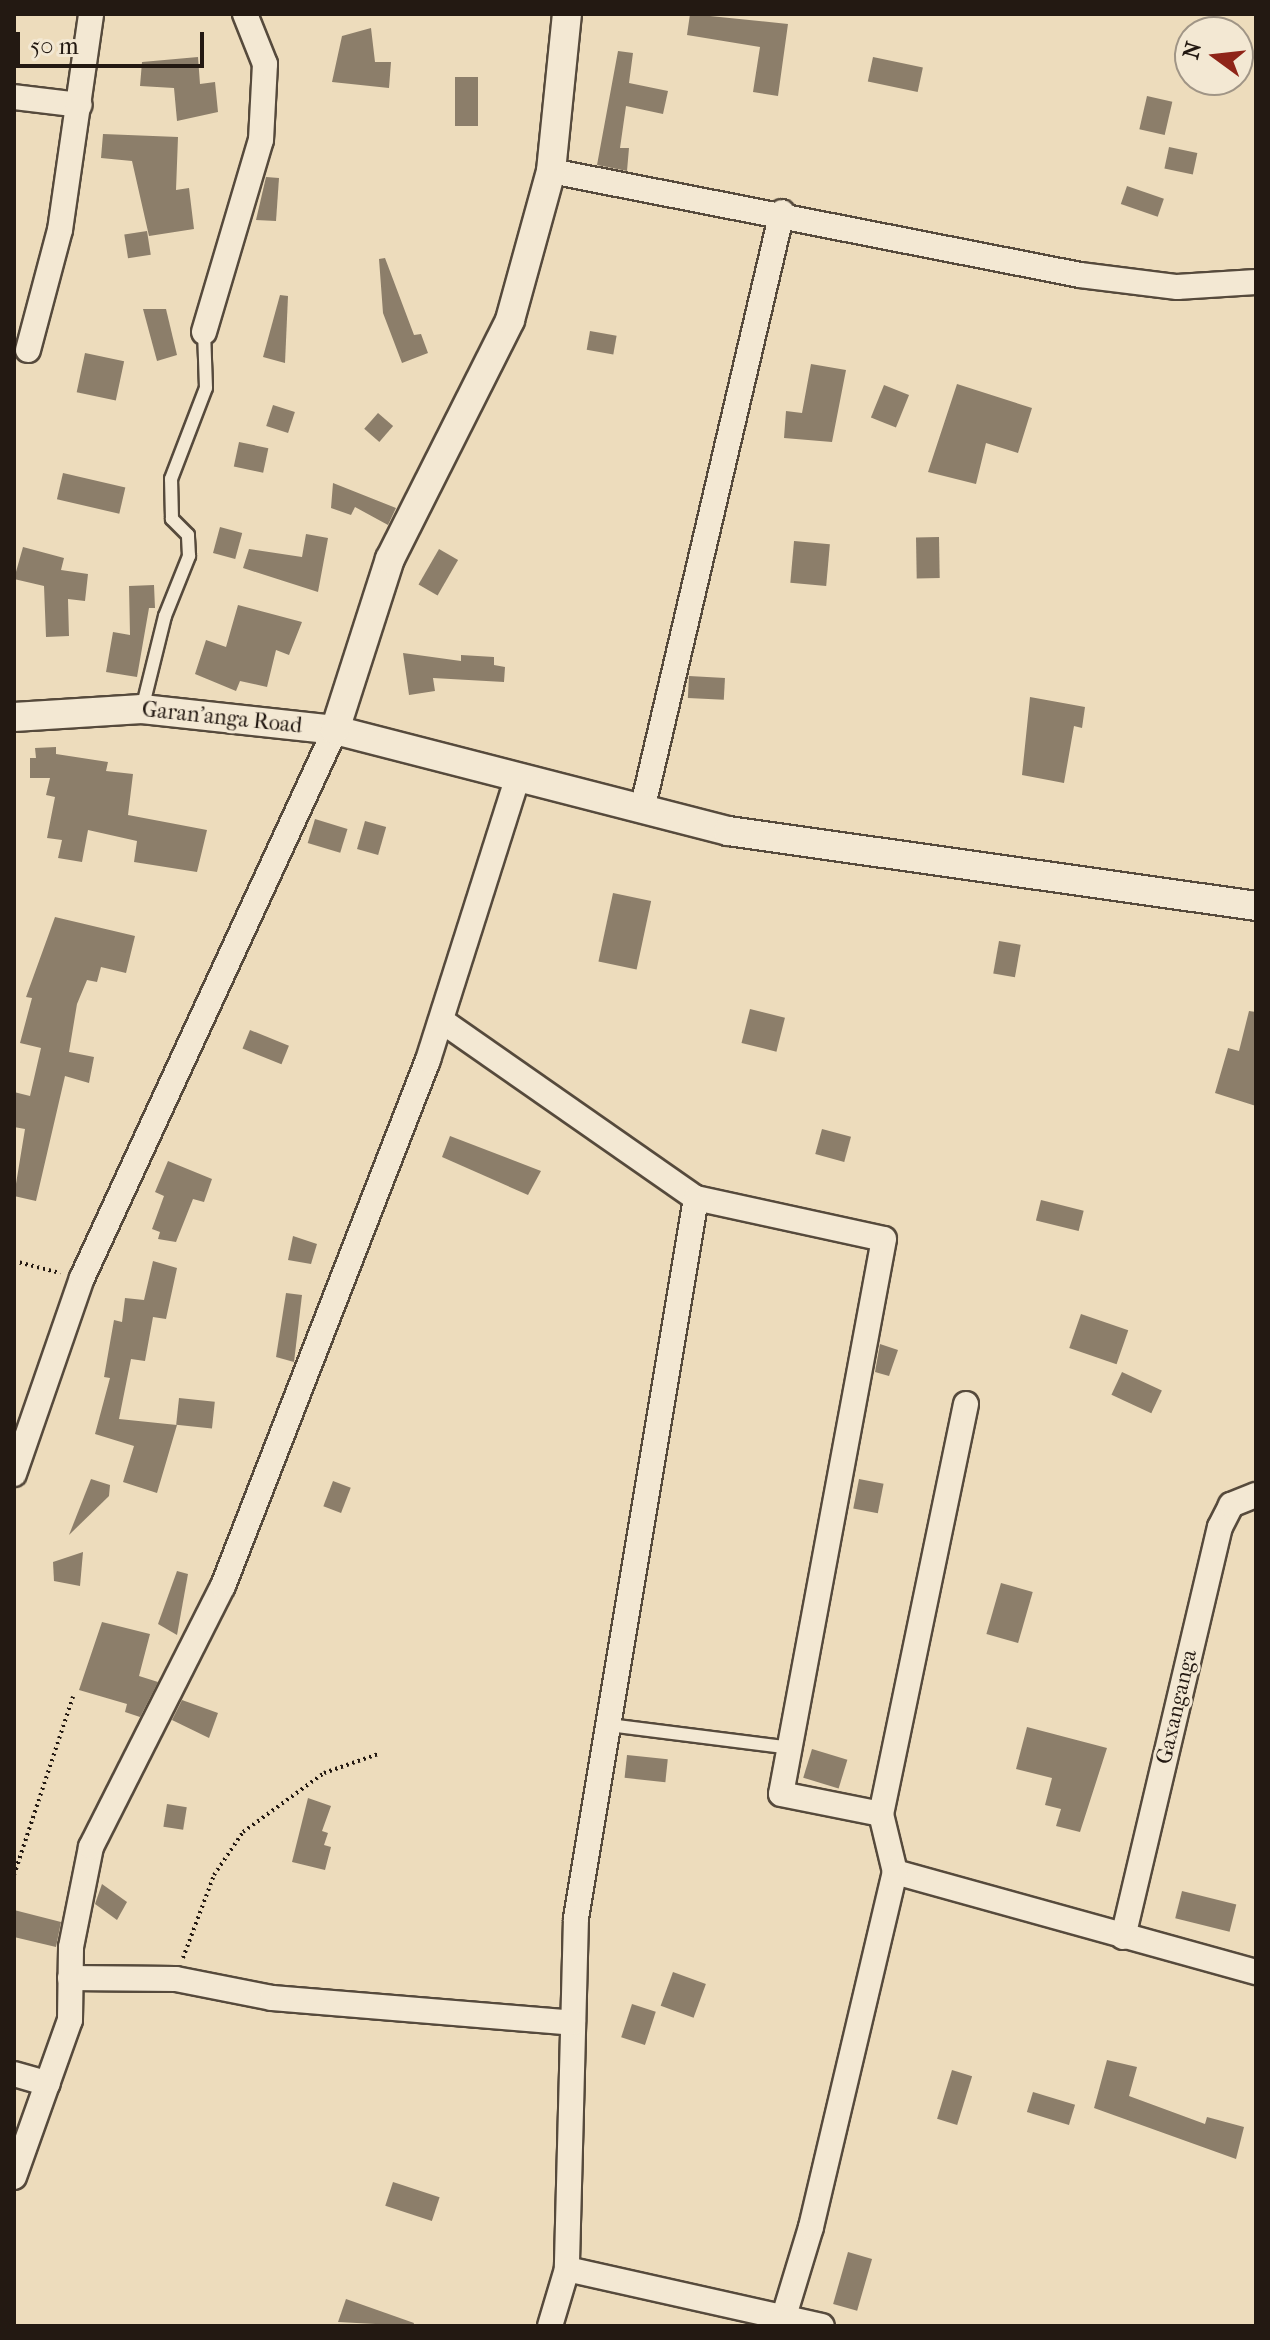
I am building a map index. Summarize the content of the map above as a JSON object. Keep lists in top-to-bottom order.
{
  "streets": {
    "street": ["Garan'anga Road", "Gaxanganga"]
  },
  "scale_bar": "50 m",
  "north": "left"
}
